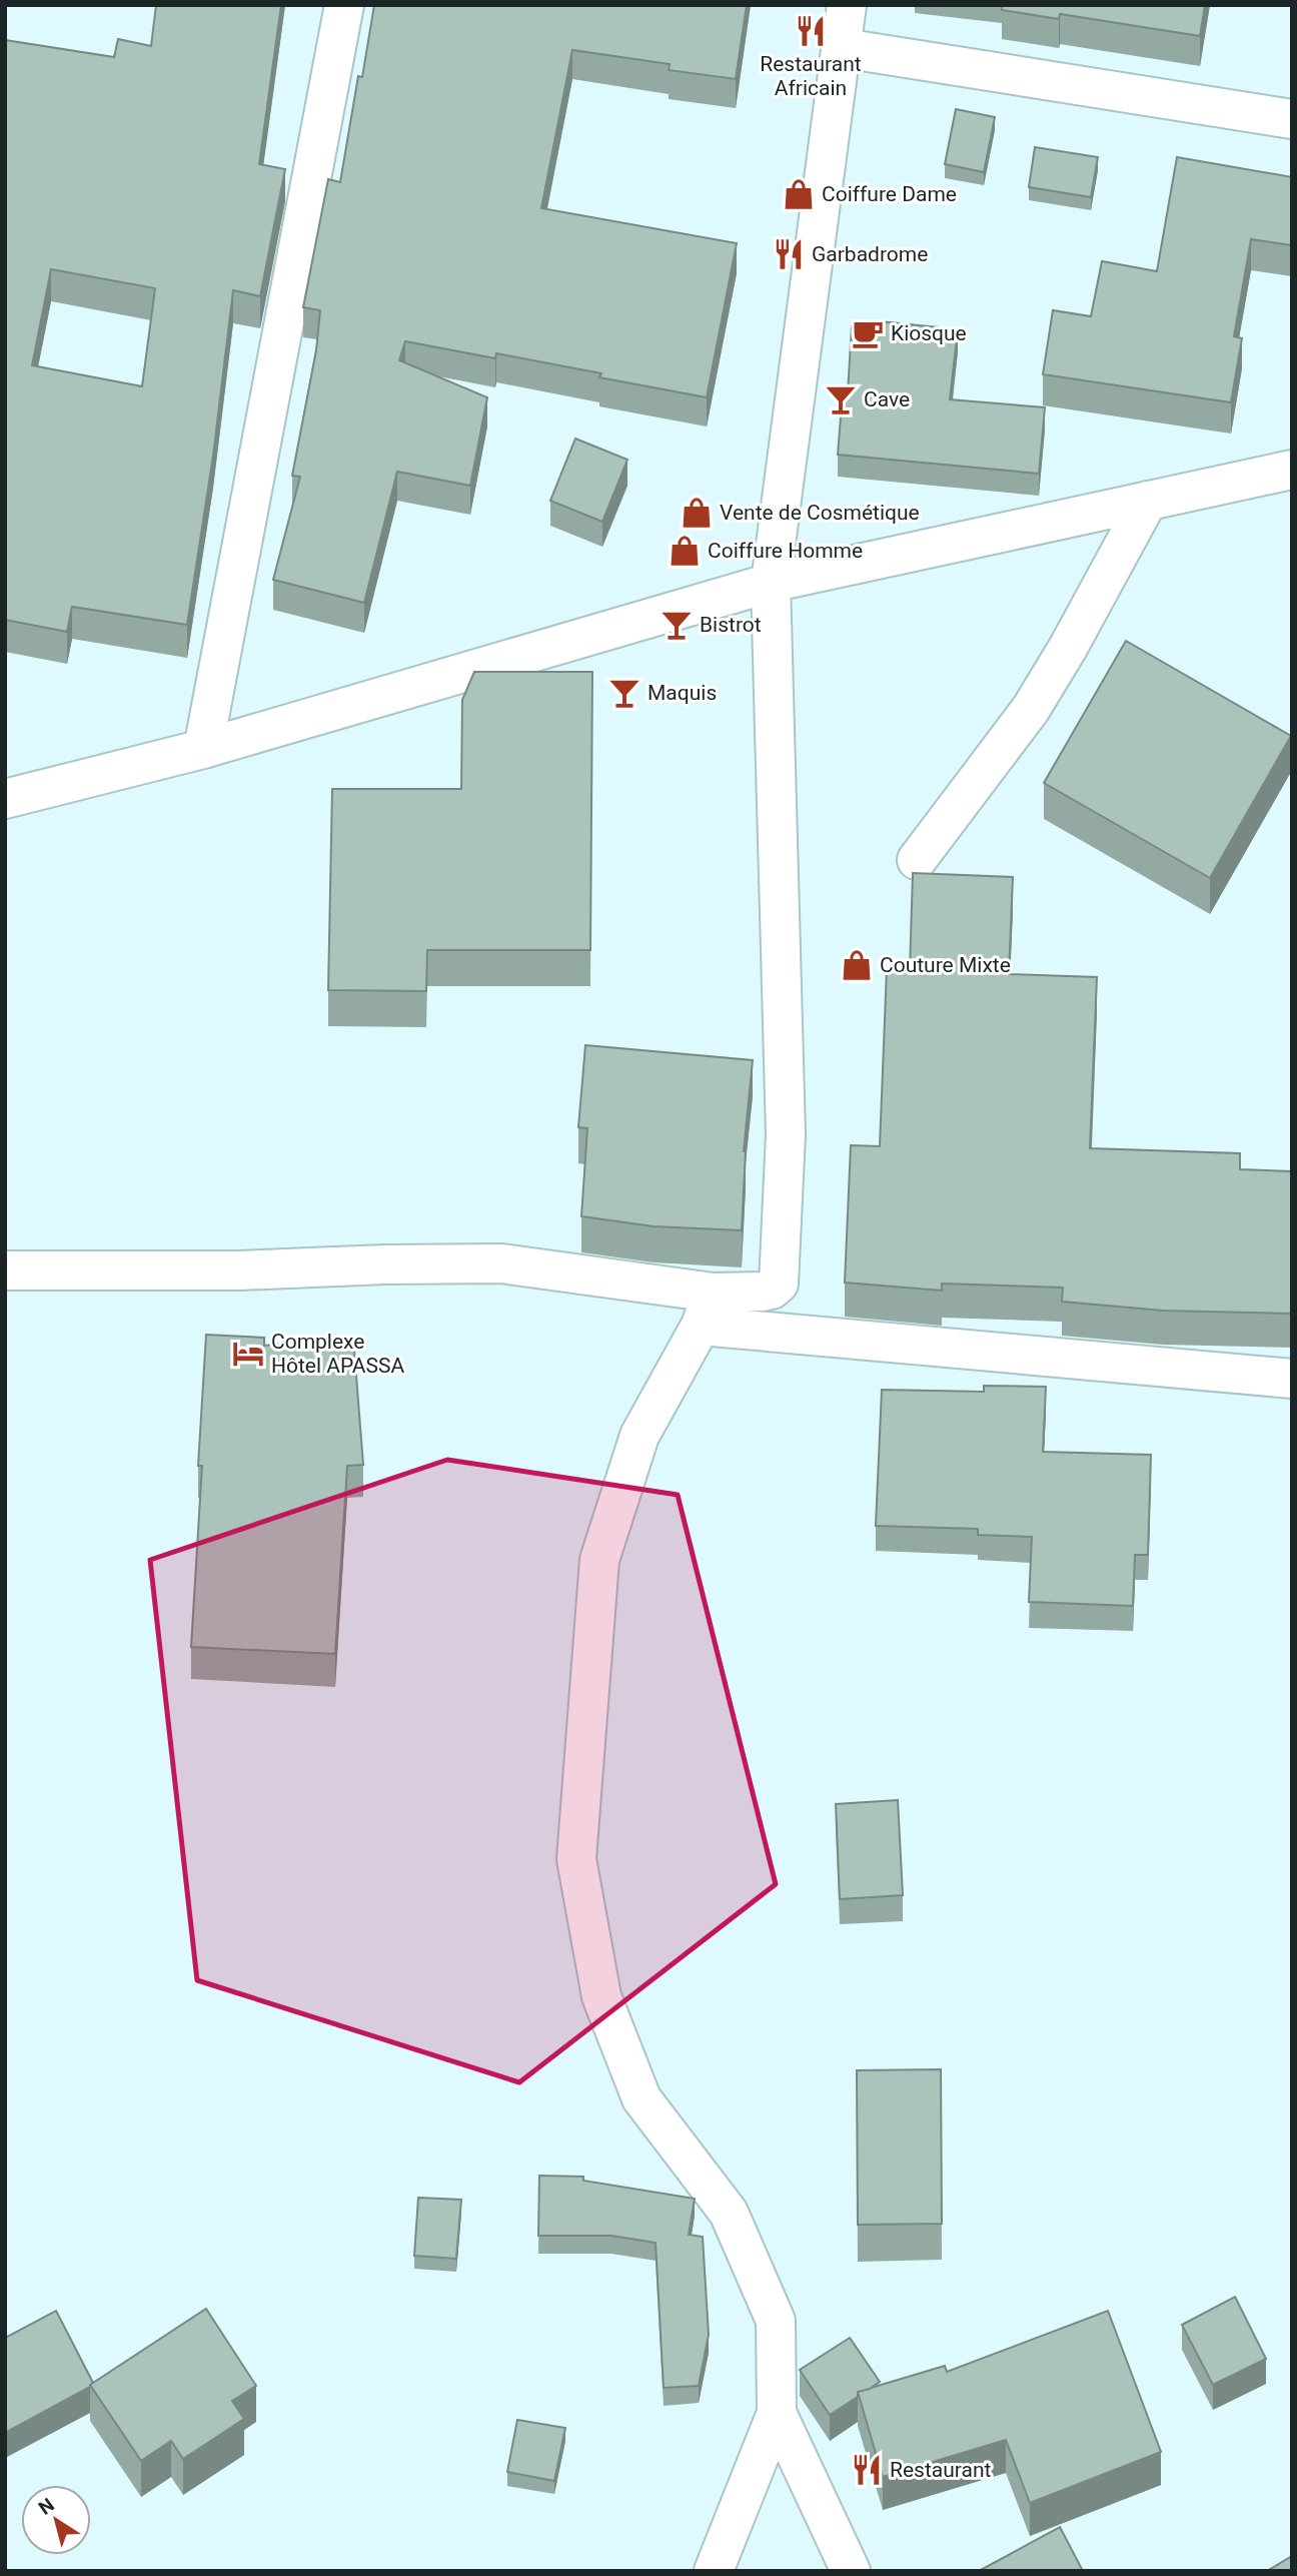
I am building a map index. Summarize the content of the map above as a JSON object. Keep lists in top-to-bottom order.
{
  "places": {
    "restaurant": ["Restaurant Africain", "Garbadrome", "Restaurant"],
    "shop": [
      "Coiffure Dame",
      "Vente de Cosmétique",
      "Coiffure Homme",
      "Couture Mixte"
    ],
    "cafe": ["Kiosque"],
    "bar": ["Cave", "Bistrot", "Maquis"],
    "hotel": ["Complexe Hôtel APASSA"]
  },
  "north": "top left"
}
